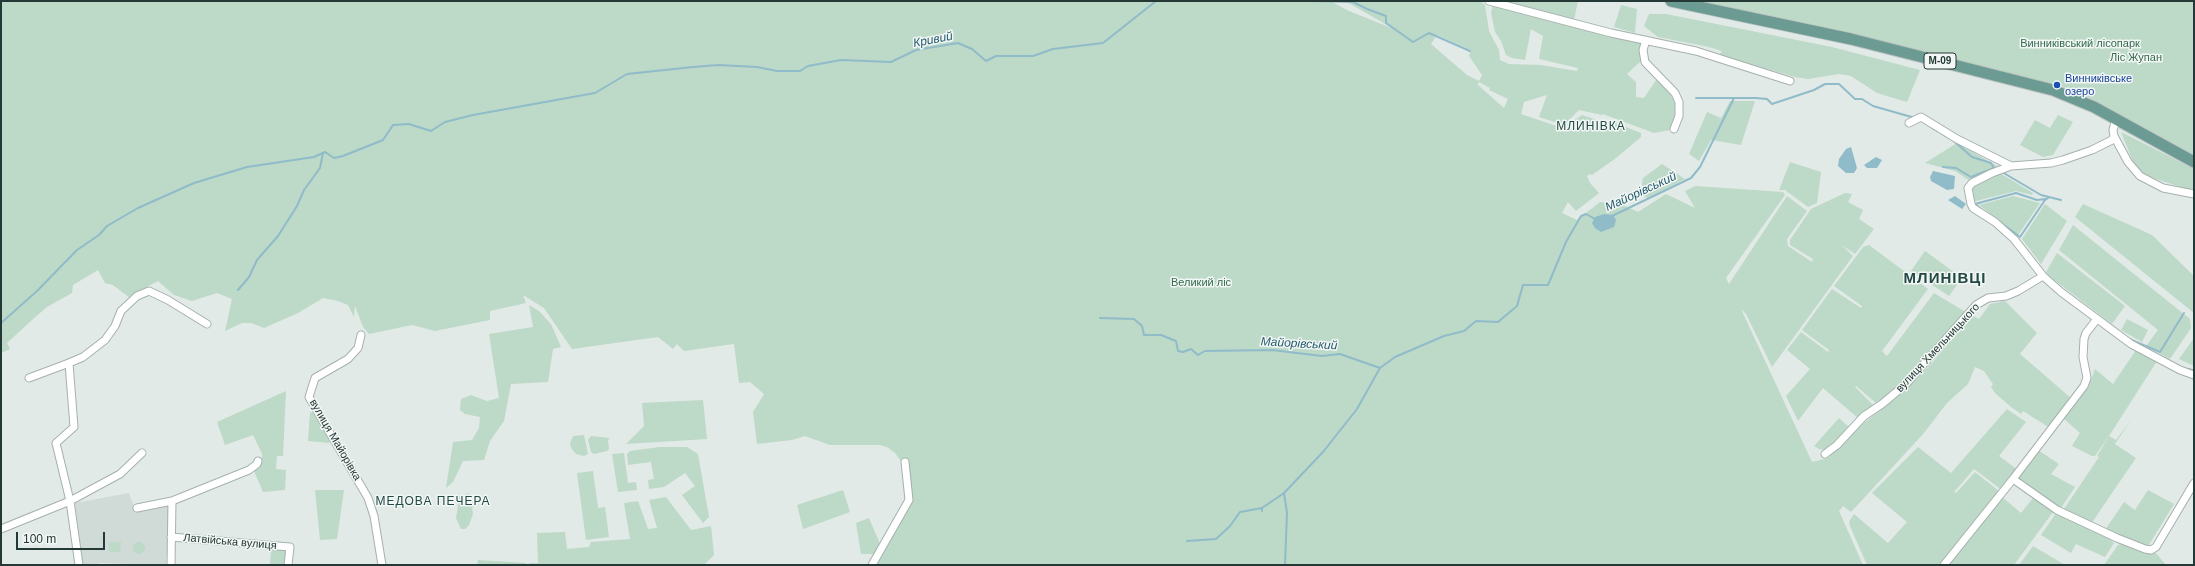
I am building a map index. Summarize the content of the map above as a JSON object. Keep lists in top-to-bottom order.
{
  "streets": {
    "main road": ["М-09"],
    "street": ["вулиця Хмельницького", "вулиця Майорівка", "Латвійська вулиця"]
  },
  "districts": ["МЛИНІВКА", "МЛИНІВЦІ", "МЕДОВА ПЕЧЕРА"],
  "water": ["Кривий", "Майорівський"],
  "parks": ["Винниківський лісопарк", "Ліс Жупан", "Великий ліс"],
  "places": ["Винниківське озеро"],
  "scale_bar": "100 m"
}
